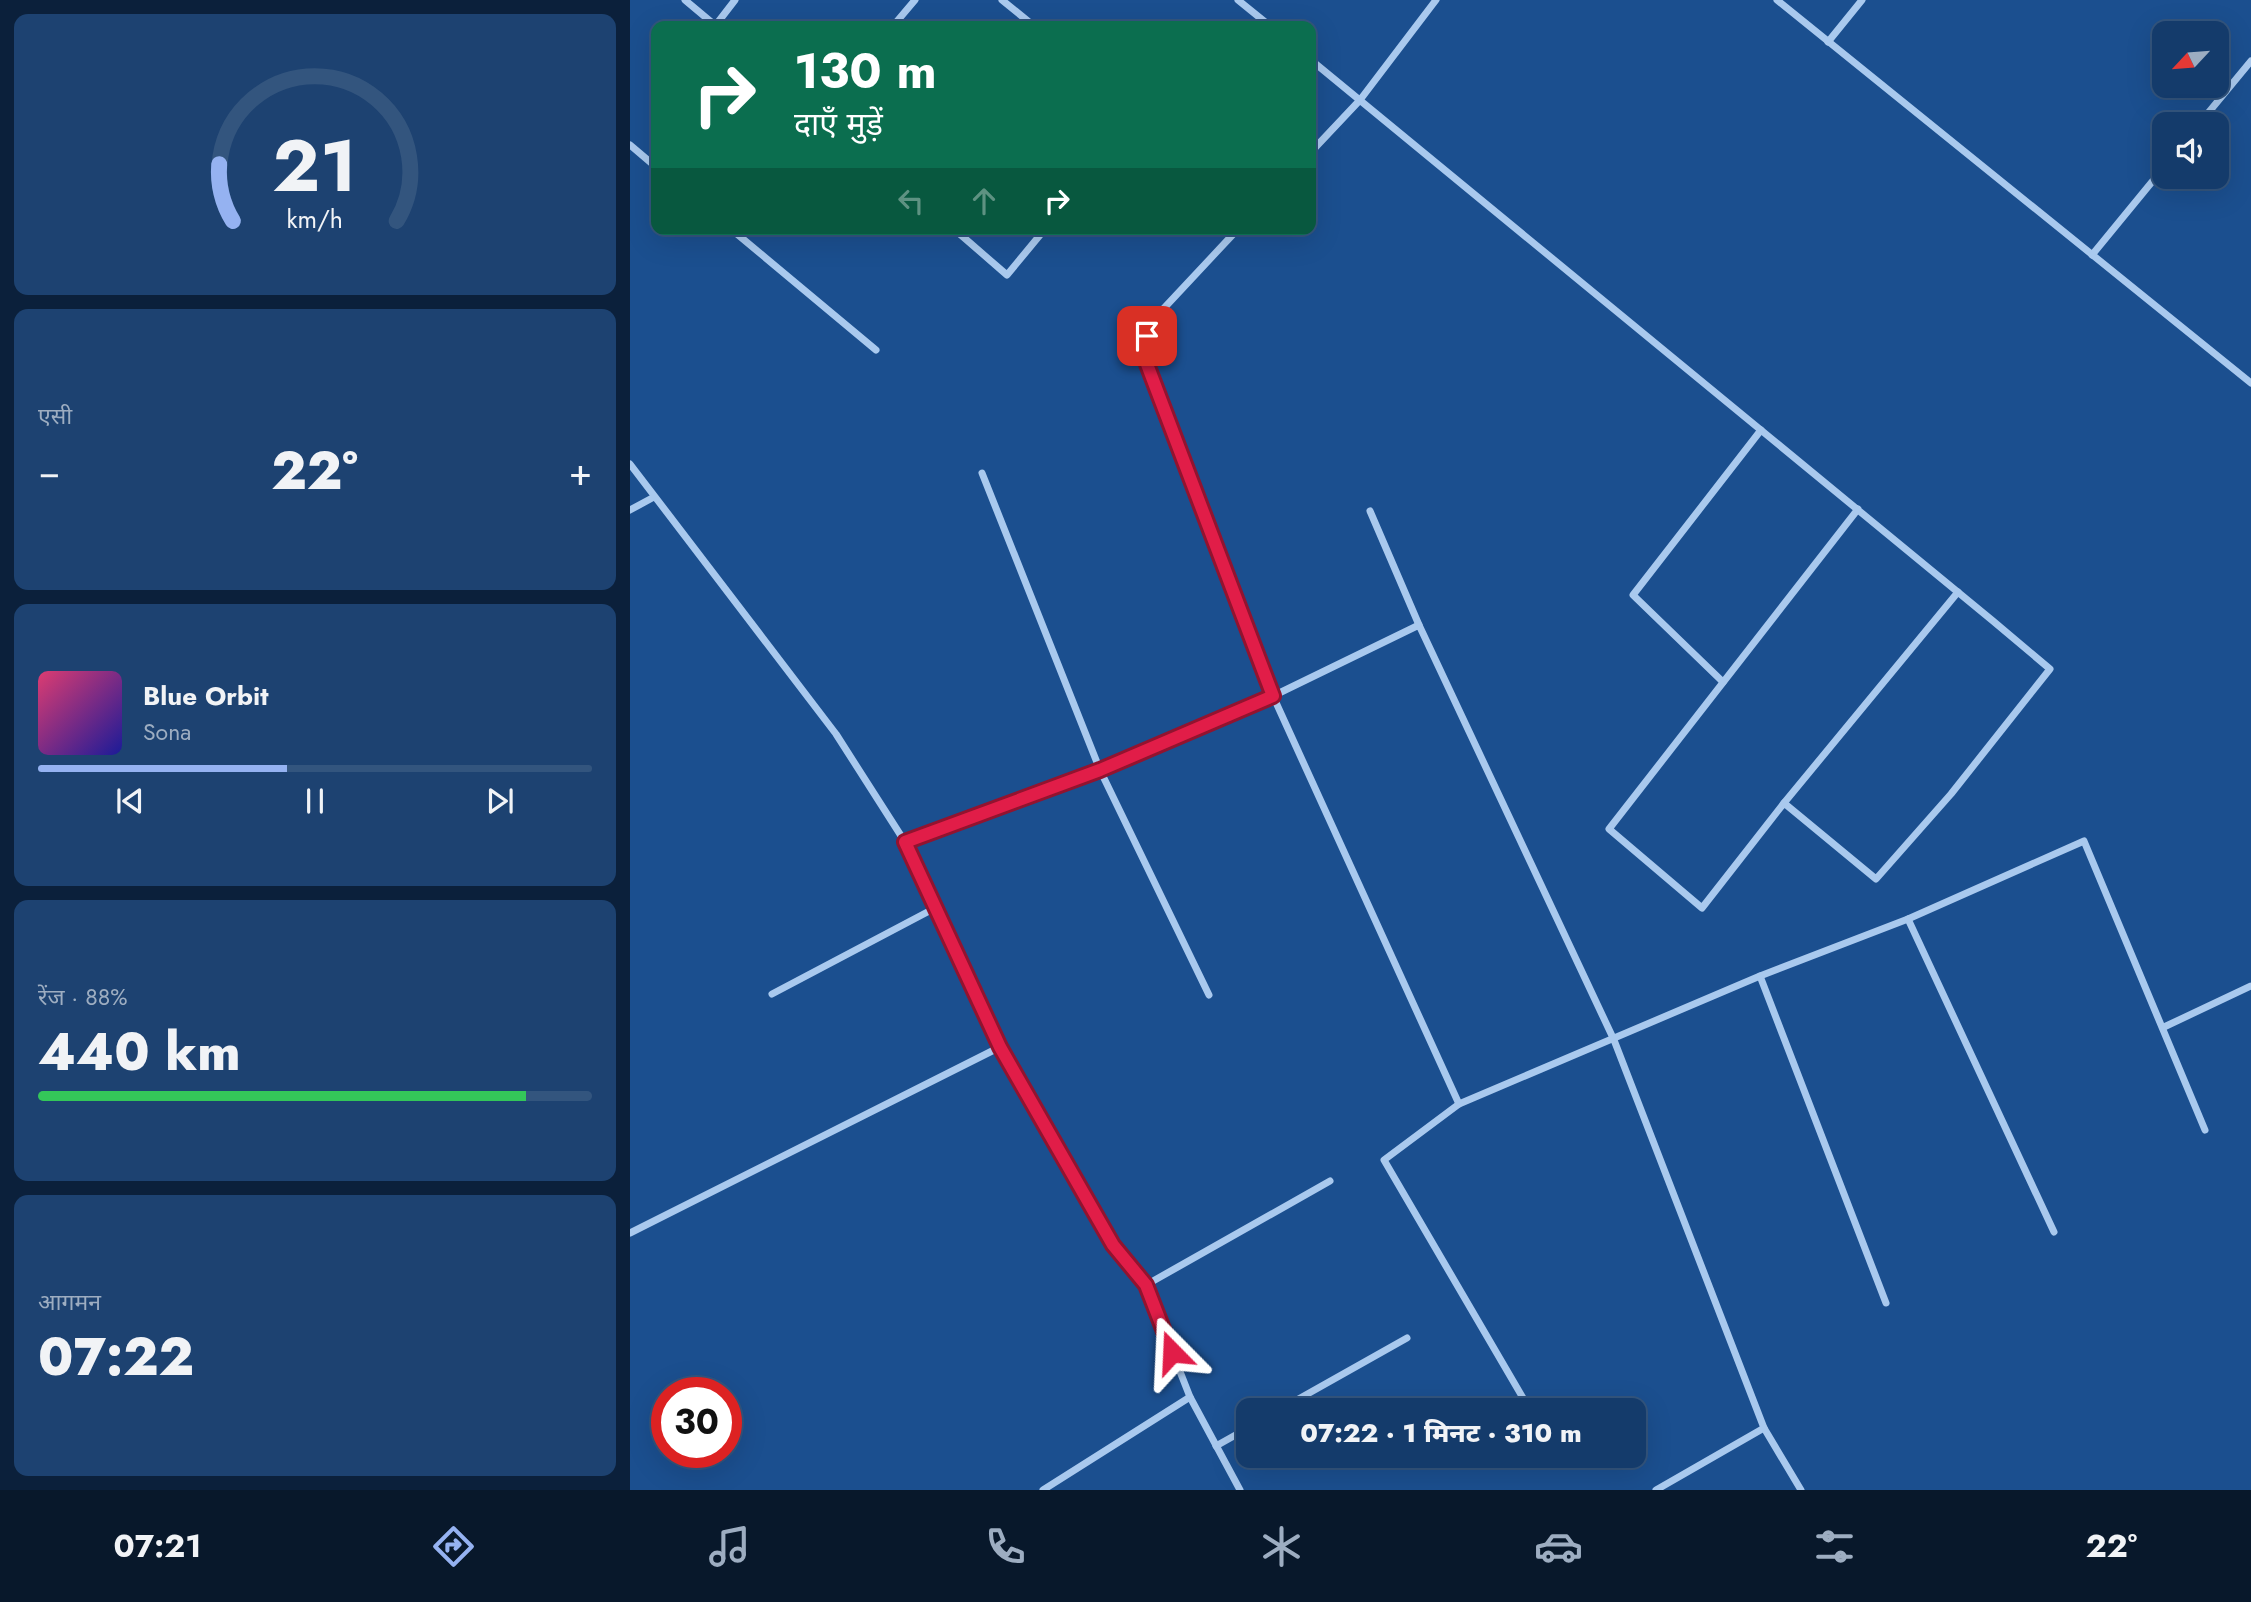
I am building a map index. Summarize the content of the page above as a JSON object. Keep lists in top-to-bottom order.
{
  "north": "bottom left",
  "page": {
    "turn": ["130 m", "दाएँ मुड़ें"],
    "tile": [
      "एसी",
      ["रेंज · 88%", "440 km"],
      ["आगमन", "07:22"]
    ],
    "heat": ["−", "22°", "+"],
    "song": ["Blue Orbit", "Sona"],
    "limit": "30",
    "trip": "07:22 · 1 मिनट · 310 m",
    "tabs": ["07:21", "22°"],
    "gauge": ["21", "km/h"]
  }
}
